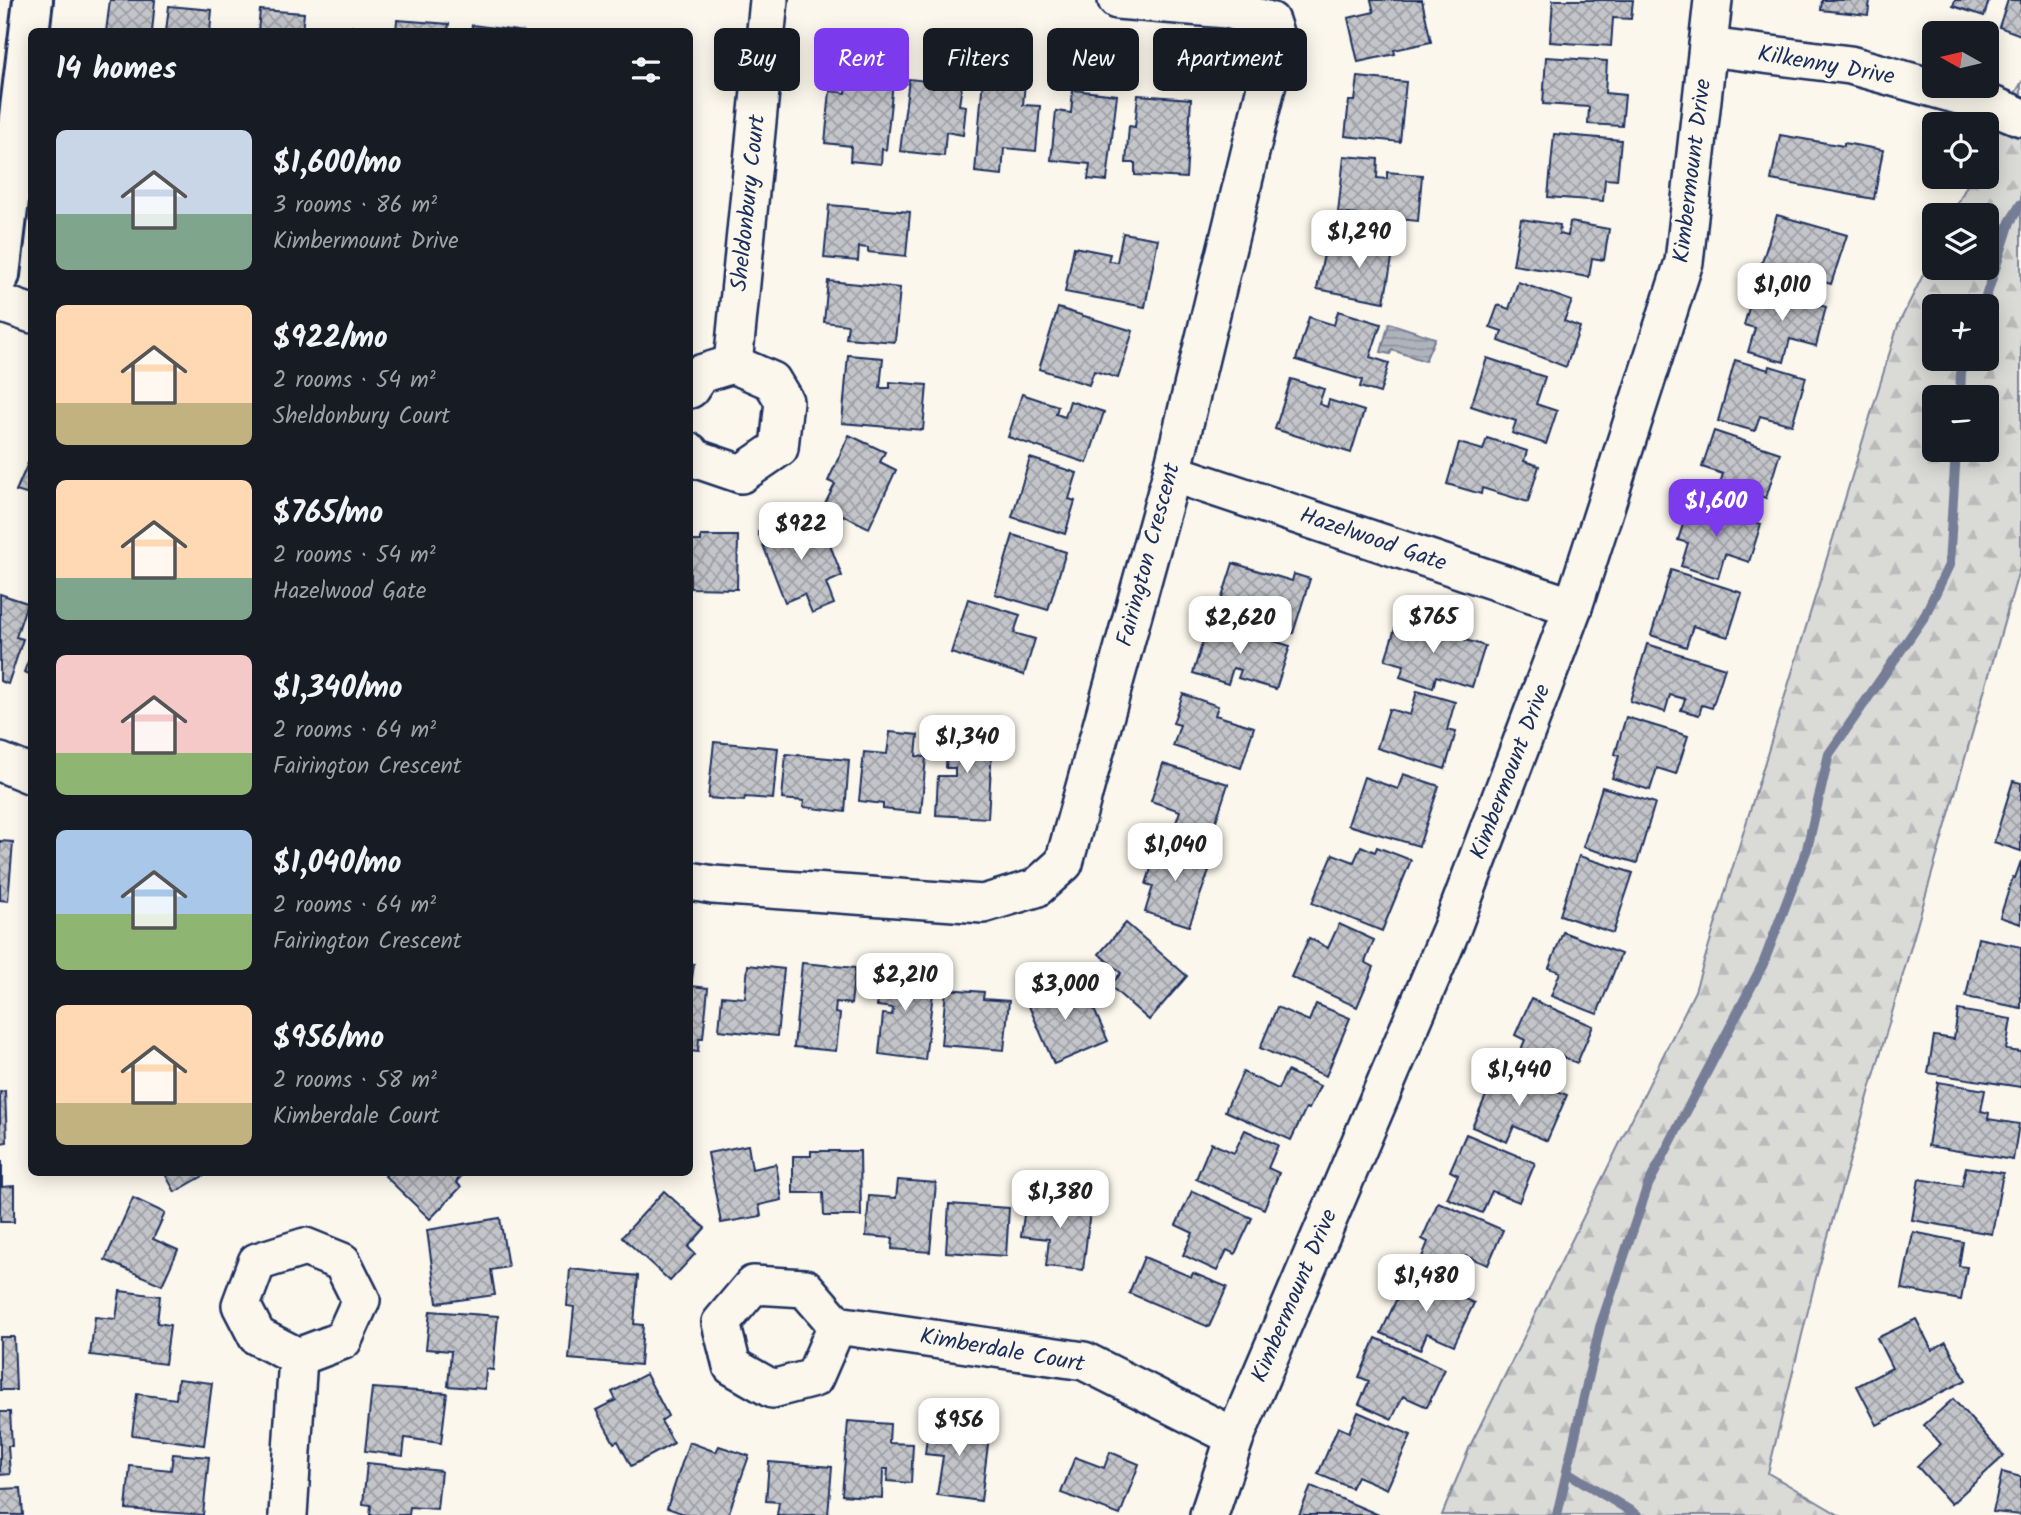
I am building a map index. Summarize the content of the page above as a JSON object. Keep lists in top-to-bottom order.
{
  "streets": {
    "street": [
      "Kilkenny Drive",
      "Kimbermount Drive",
      "Sheldonbury Court",
      "Hazelwood Gate",
      "Fairington Crescent",
      "Kimberdale Court"
    ]
  },
  "crossings": [
    ["Kilkenny Drive", "Kimbermount Drive"],
    ["Kimbermount Drive", "Hazelwood Gate"],
    ["Kimbermount Drive", "Kimberdale Court"],
    ["Hazelwood Gate", "Fairington Crescent"]
  ],
  "north": "left",
  "page": {
    "map_buttons": ["+", "−"],
    "chip": [
      "Buy",
      "Rent",
      "Filters",
      "New",
      "Apartment"
    ],
    "heading": "14 homes",
    "list": [
      {
        "name": "$1,600/mo",
        "note": "3 rooms · 86 m² · Kimbermount Drive"
      },
      {
        "name": "$922/mo",
        "note": "2 rooms · 54 m² · Sheldonbury Court"
      },
      {
        "name": "$765/mo",
        "note": "2 rooms · 54 m² · Hazelwood Gate"
      },
      {
        "name": "$1,340/mo",
        "note": "2 rooms · 64 m² · Fairington Crescent"
      },
      {
        "name": "$1,040/mo",
        "note": "2 rooms · 64 m² · Fairington Crescent"
      },
      {
        "name": "$956/mo",
        "note": "2 rooms · 58 m² · Kimberdale Court"
      }
    ],
    "price": [
      "$1,290",
      "$1,010",
      "$1,600",
      "$922",
      "$765",
      "$2,620",
      "$1,340",
      "$1,040",
      "$2,210",
      "$3,000",
      "$1,440",
      "$1,380",
      "$1,480",
      "$956"
    ]
  }
}
